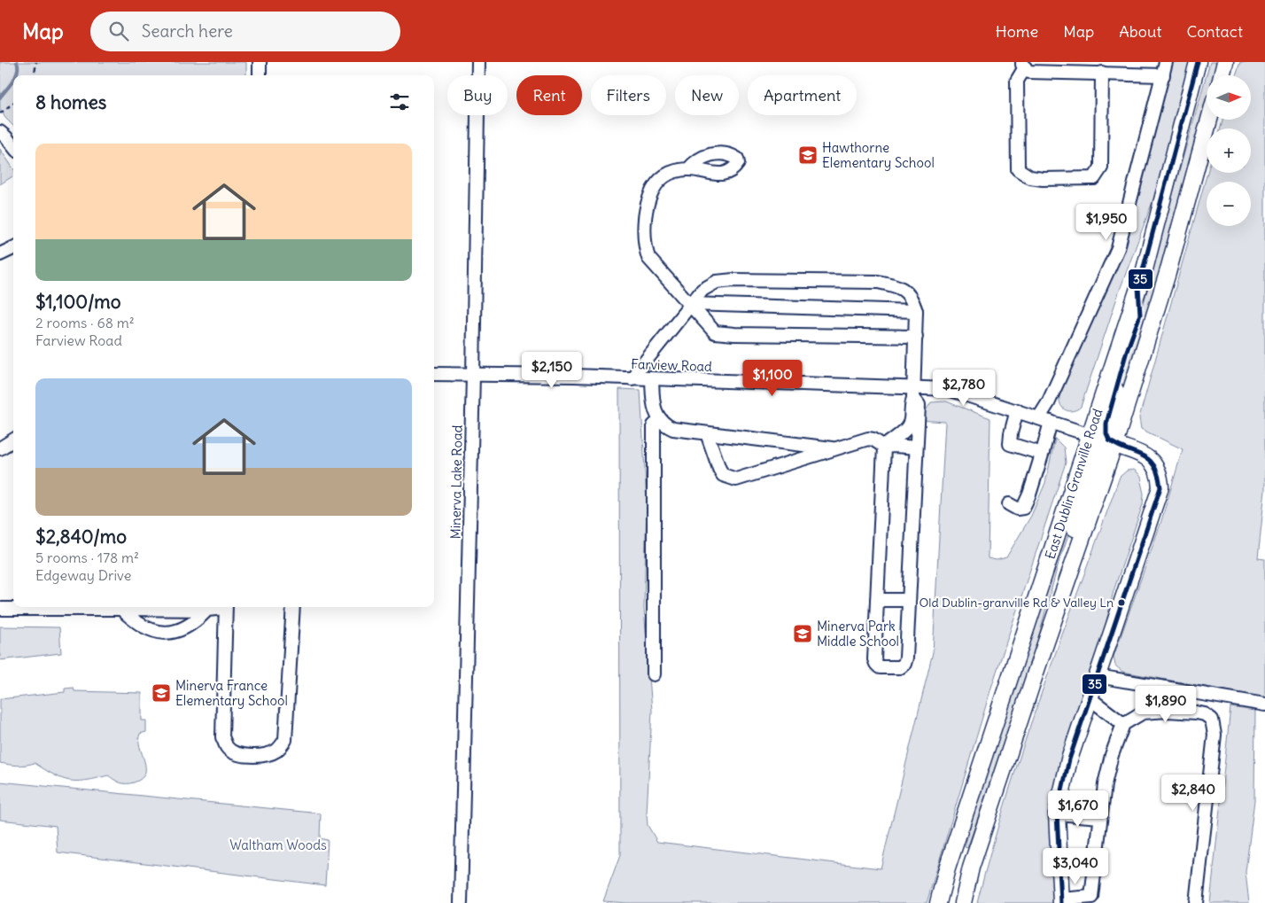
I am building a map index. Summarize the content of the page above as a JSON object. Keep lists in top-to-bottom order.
{
  "streets": {
    "main road": ["East Dublin Granville Road"],
    "street": ["Farview Road", "Minerva Lake Road"]
  },
  "crossings": [
    ["Farview Road", "Minerva Lake Road"],
    ["Farview Road", "East Dublin Granville Road"]
  ],
  "parks": ["Waltham Woods"],
  "places": {
    "school or university": ["Hawthorne Elementary School", "Minerva Park Middle School", "Minerva France Elementary School"],
    "other": ["Old Dublin-granville Rd & Valley Ln"]
  },
  "lines": ["transit line 35"],
  "north": "right",
  "page": {
    "header": "Map",
    "search": "Search here",
    "nav": [
      "Home",
      "Map",
      "About",
      "Contact"
    ],
    "map_buttons": ["+", "−"],
    "chip": [
      "Buy",
      "Rent",
      "Filters",
      "New",
      "Apartment"
    ],
    "heading": "8 homes",
    "list": [
      {
        "name": "$1,100/mo",
        "note": "2 rooms · 68 m² · Farview Road"
      },
      {
        "name": "$2,840/mo",
        "note": "5 rooms · 178 m² · Edgeway Drive"
      }
    ],
    "price": [
      "$1,950",
      "$2,150",
      "$1,100",
      "$2,780",
      "$1,890",
      "$2,840",
      "$1,670",
      "$3,040"
    ]
  }
}
